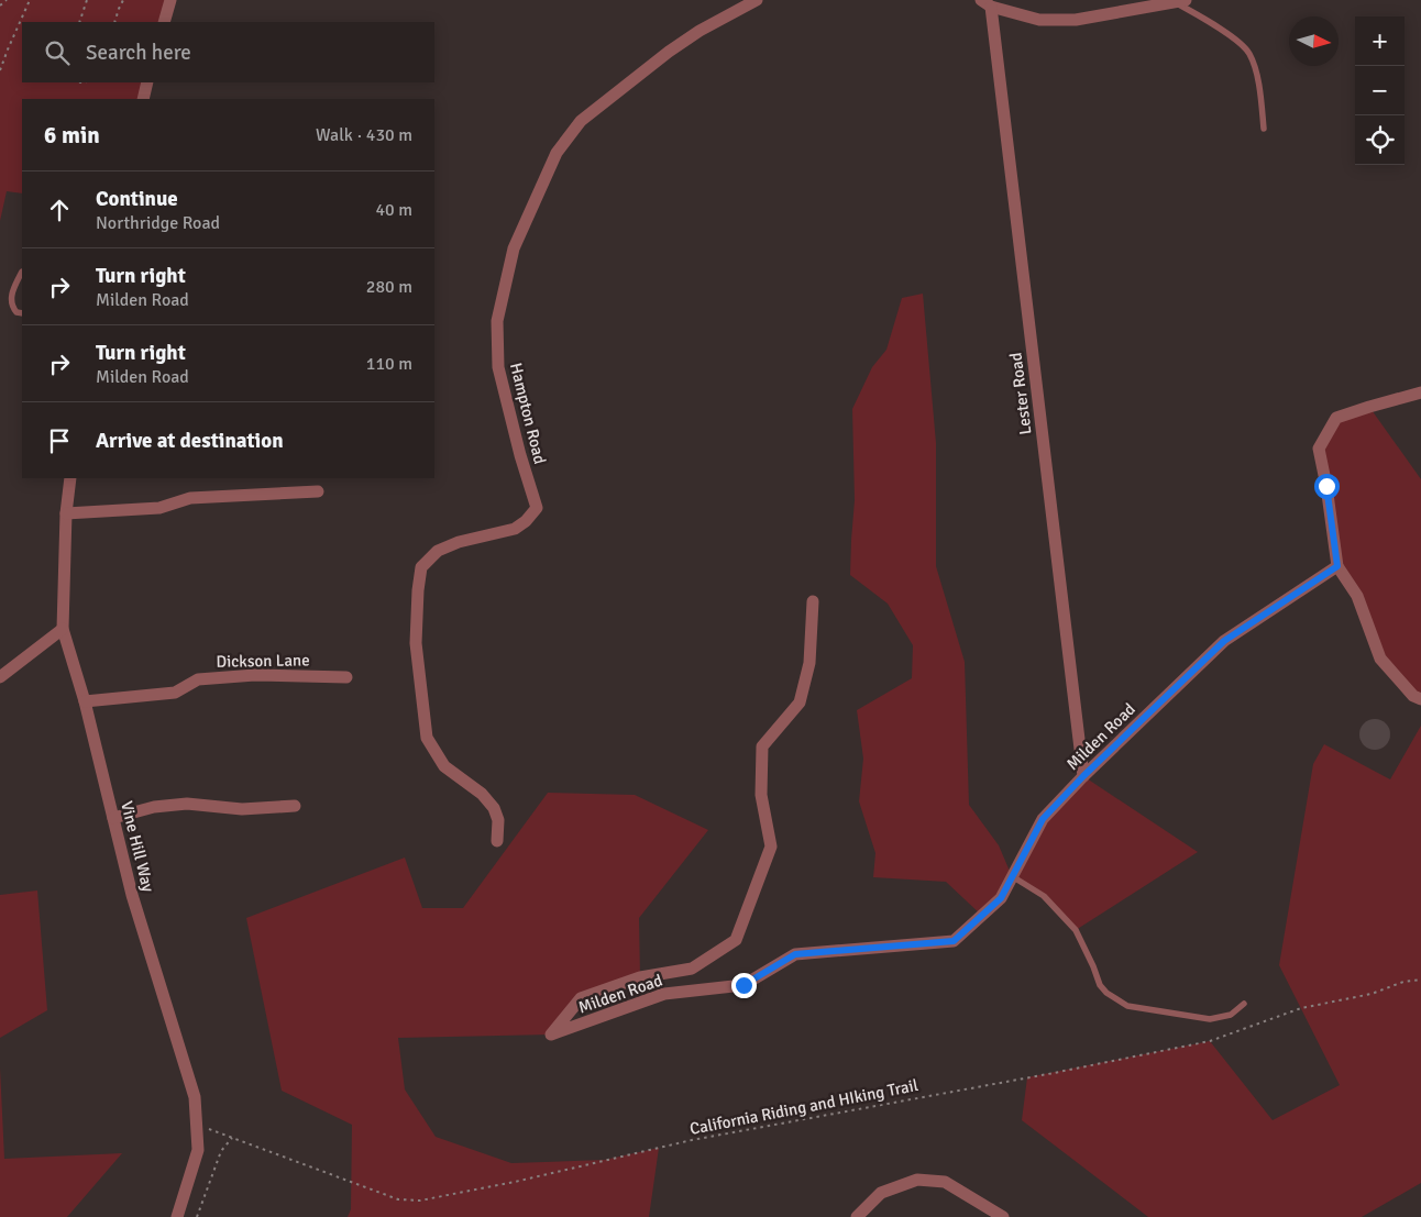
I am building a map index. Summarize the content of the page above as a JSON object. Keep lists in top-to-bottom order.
{
  "streets": {
    "street": [
      "Lester Road",
      "Hampton Road",
      "Dickson Lane",
      "Milden Road",
      "Vine Hill Way"
    ],
    "path": ["California Riding and HIking Trail"]
  },
  "crossings": [
    ["Lester Road", "Milden Road"],
    ["Dickson Lane", "Vine Hill Way"],
    ["Vine Hill Way", "California Riding and HIking Trail"]
  ],
  "north": "right",
  "page": {
    "map_buttons": ["+", "−"],
    "search": "Search here",
    "heading": ["6 min", "Walk · 430 m"],
    "list": [
      ["Continue", "Northridge Road", "40 m"],
      ["Turn right", "Milden Road", "280 m"],
      ["Turn right", "Milden Road", "110 m"],
      "Arrive at destination"
    ]
  }
}
